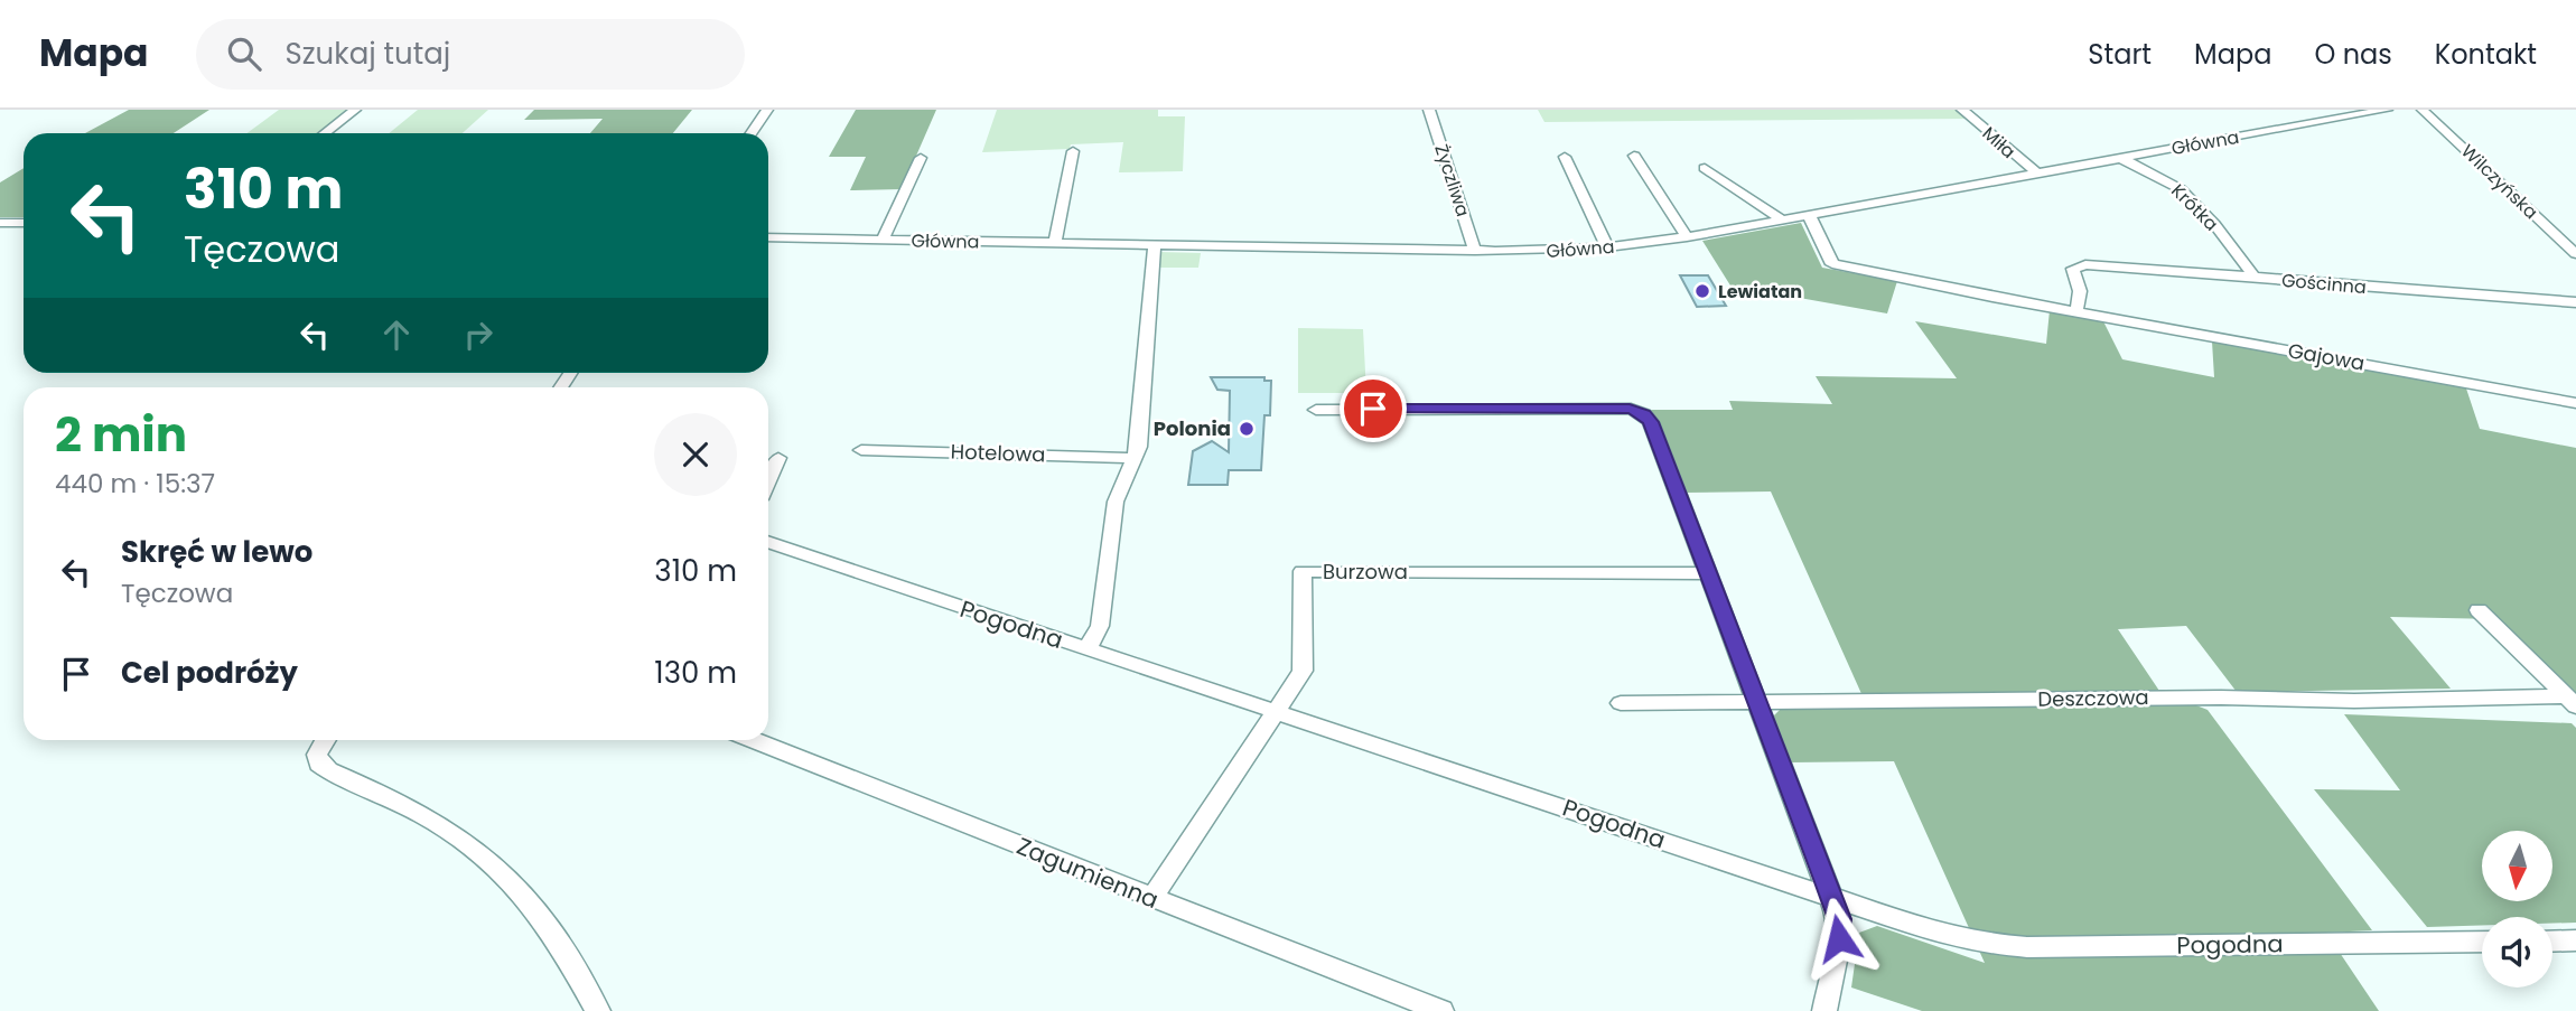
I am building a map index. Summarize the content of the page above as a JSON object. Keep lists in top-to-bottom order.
{
  "streets": {
    "street": [
      "Miła",
      "Główna",
      "Życzliwa",
      "Wilczyńska",
      "Krótka",
      "Gościnna",
      "Gajowa",
      "Hotelowa",
      "Burzowa",
      "Pogodna",
      "Deszczowa",
      "Zagumienna"
    ]
  },
  "crossings": [
    ["Miła", "Główna"],
    ["Główna", "Życzliwa"],
    ["Główna", "Krótka"],
    ["Główna", "Gajowa"],
    ["Krótka", "Gościnna"],
    ["Gościnna", "Gajowa"],
    ["Burzowa", "Pogodna"],
    ["Burzowa", "Zagumienna"]
  ],
  "places": ["Lewiatan", "Polonia"],
  "north": "bottom",
  "page": {
    "header": "Mapa",
    "search": "Szukaj tutaj",
    "nav": [
      "Start",
      "Mapa",
      "O nas",
      "Kontakt"
    ],
    "turn": ["310 m", "Tęczowa"],
    "heading": ["2 min", "440 m · 15:37"],
    "list": [
      {
        "name": "Skręć w lewo",
        "note": "Tęczowa",
        "value": "310 m"
      },
      {
        "name": "Cel podróży",
        "value": "130 m"
      }
    ]
  }
}
